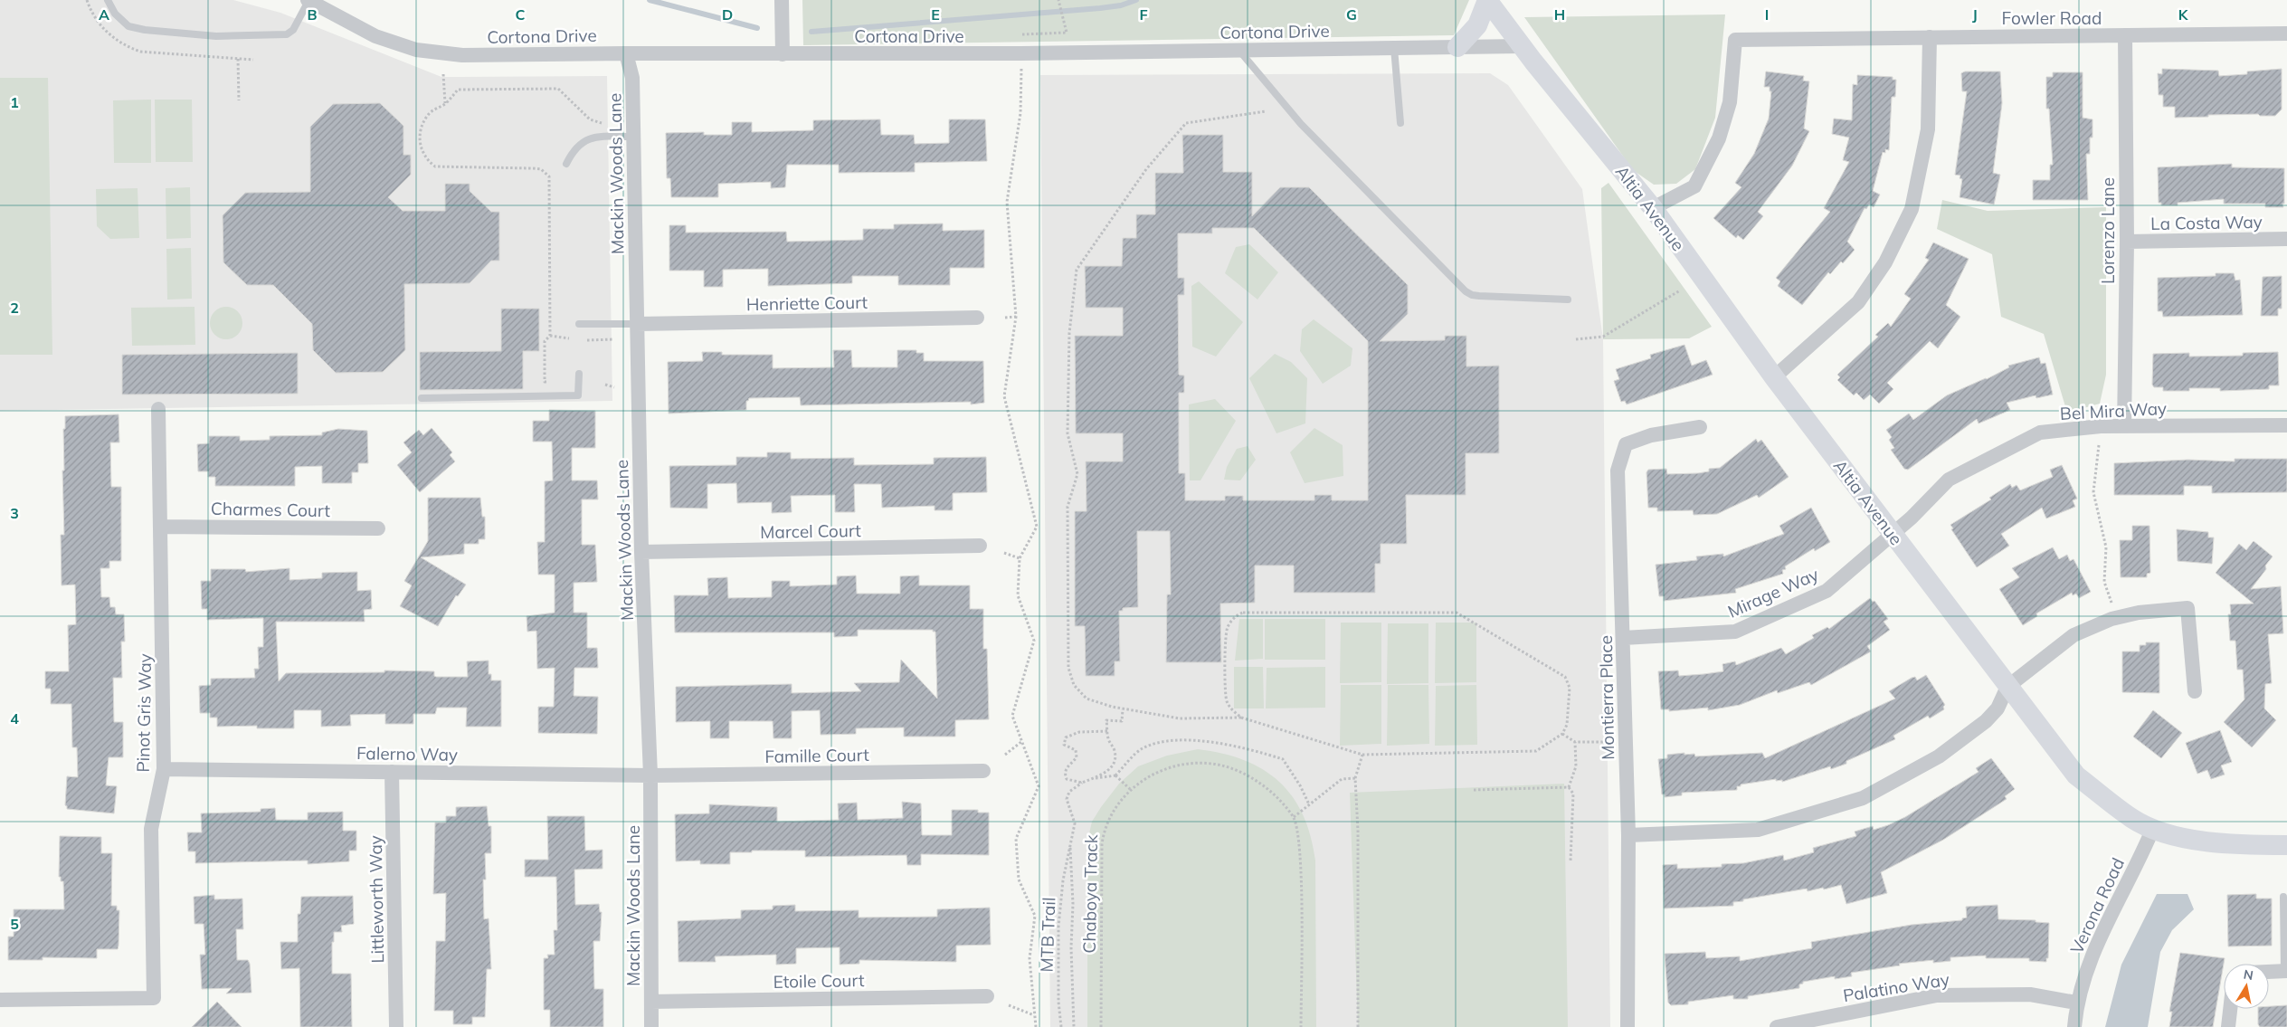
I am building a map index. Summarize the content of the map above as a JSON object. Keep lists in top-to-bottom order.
{
  "streets": {
    "street": [
      "Fowler Road",
      "Cortona Drive",
      "Mackin Woods Lane",
      "Altia Avenue",
      "La Costa Way",
      "Lorenzo Lane",
      "Henriette Court",
      "Bel Mira Way",
      "Charmes Court",
      "Marcel Court",
      "Mirage Way",
      "Montierra Place",
      "Pinot Gris Way",
      "Falerno Way",
      "Famille Court",
      "Littleworth Way",
      "Verona Road",
      "Etoile Court",
      "Palatino Way"
    ],
    "path": ["Chaboya Track", "MTB Trail"]
  },
  "crossings": [
    ["Fowler Road", "Altia Avenue"],
    ["Fowler Road", "Lorenzo Lane"],
    ["Cortona Drive", "Mackin Woods Lane"],
    ["Cortona Drive", "Altia Avenue"],
    ["Mackin Woods Lane", "Henriette Court"],
    ["Mackin Woods Lane", "Marcel Court"],
    ["Mackin Woods Lane", "Falerno Way"],
    ["Mackin Woods Lane", "Famille Court"],
    ["Mackin Woods Lane", "Etoile Court"],
    ["Altia Avenue", "Bel Mira Way"],
    ["Altia Avenue", "Mirage Way"],
    ["Altia Avenue", "Verona Road"],
    ["La Costa Way", "Lorenzo Lane"],
    ["Lorenzo Lane", "Bel Mira Way"],
    ["Bel Mira Way", "Mirage Way"],
    ["Charmes Court", "Pinot Gris Way"],
    ["Mirage Way", "Montierra Place"],
    ["Pinot Gris Way", "Falerno Way"],
    ["Falerno Way", "Famille Court"],
    ["Falerno Way", "Littleworth Way"],
    ["Verona Road", "Palatino Way"]
  ],
  "north": "top",
  "grid": {
    "columns": [
      "A",
      "B",
      "C",
      "D",
      "E",
      "F",
      "G",
      "H",
      "I",
      "J",
      "K"
    ],
    "rows": [
      "1",
      "2",
      "3",
      "4",
      "5"
    ]
  }
}
